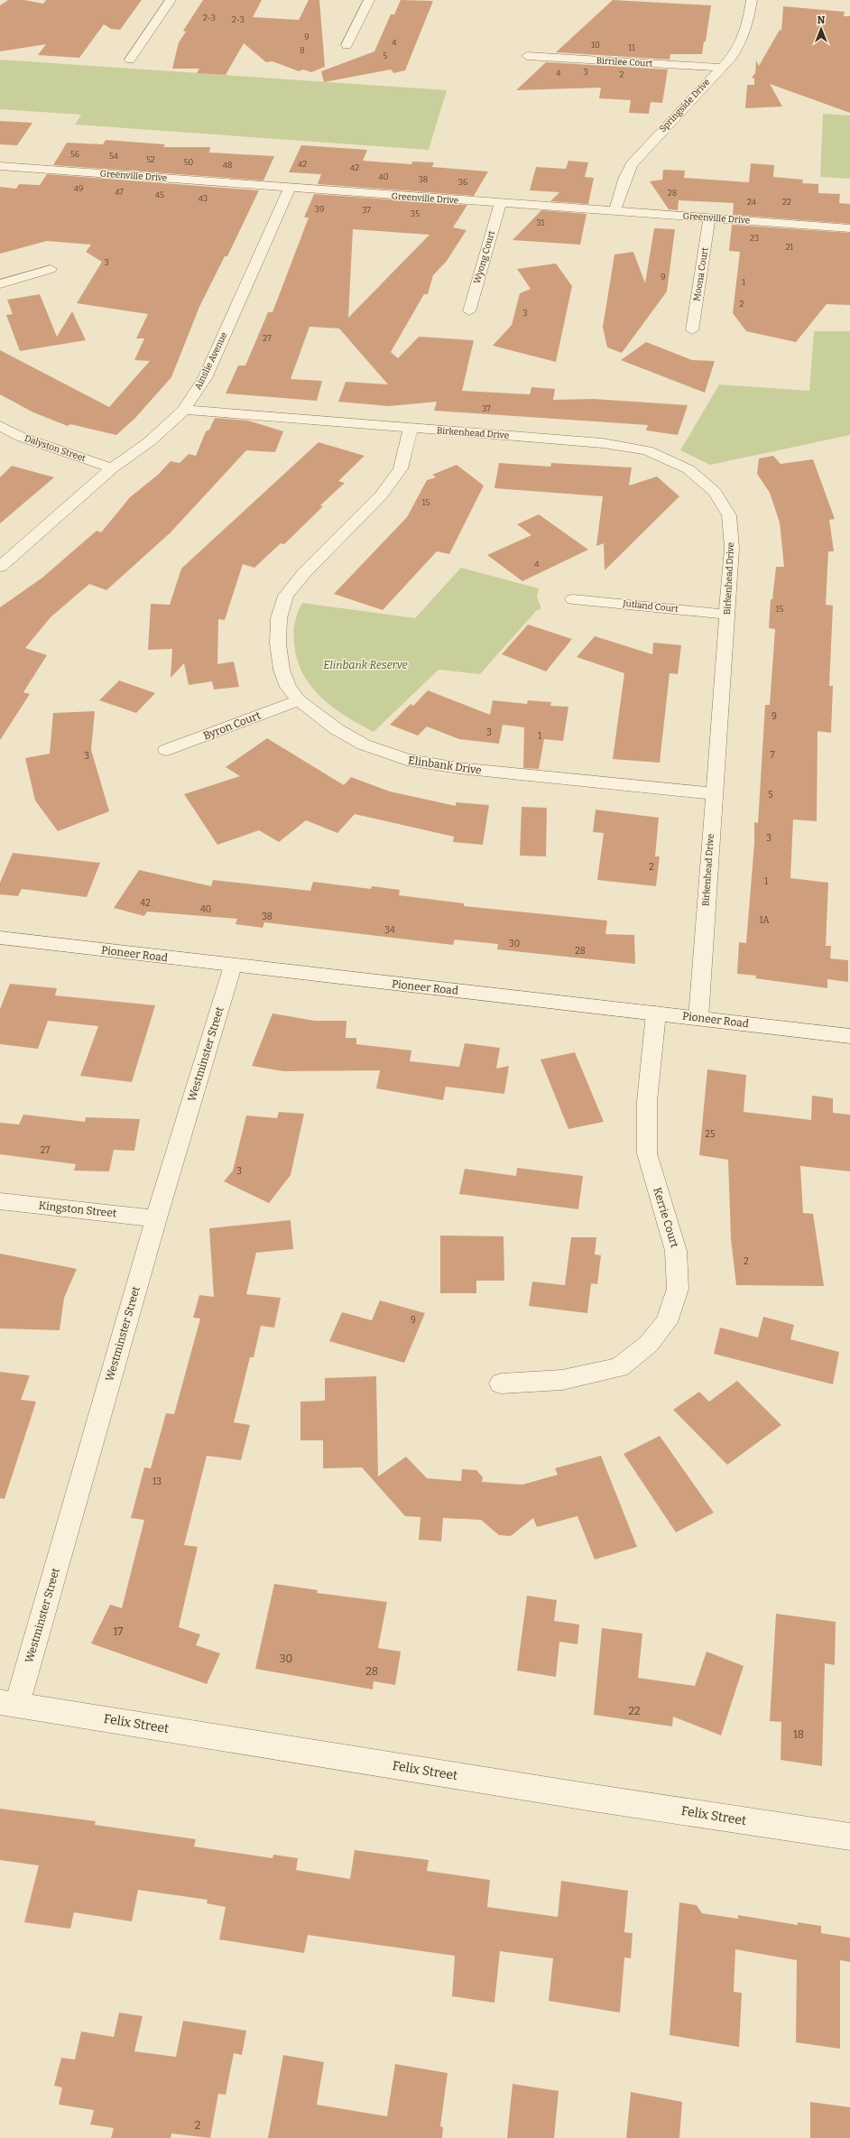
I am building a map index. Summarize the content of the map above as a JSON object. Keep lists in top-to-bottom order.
{
  "streets": {
    "street": [
      "Birrilee Court",
      "Springside Drive",
      "Greenville Drive",
      "Wyong Court",
      "Moona Court",
      "Ainslie Avenue",
      "Birkenhead Drive",
      "Dalyston Street",
      "Jutland Court",
      "Byron Court",
      "Elinbank Drive",
      "Pioneer Road",
      "Westminster Street",
      "Kingston Street",
      "Kerrie Court",
      "Felix Street"
    ]
  },
  "crossings": [
    ["Birrilee Court", "Springside Drive"],
    ["Springside Drive", "Greenville Drive"],
    ["Greenville Drive", "Wyong Court"],
    ["Greenville Drive", "Moona Court"],
    ["Greenville Drive", "Ainslie Avenue"],
    ["Ainslie Avenue", "Birkenhead Drive"],
    ["Ainslie Avenue", "Dalyston Street"],
    ["Birkenhead Drive", "Jutland Court"],
    ["Birkenhead Drive", "Elinbank Drive"],
    ["Birkenhead Drive", "Pioneer Road"],
    ["Byron Court", "Elinbank Drive"],
    ["Pioneer Road", "Westminster Street"],
    ["Pioneer Road", "Kerrie Court"],
    ["Westminster Street", "Kingston Street"],
    ["Westminster Street", "Felix Street"]
  ],
  "parks": ["Elinbank Reserve"],
  "house_numbers": [
    "2-3",
    "2-3",
    "9",
    "4",
    "10",
    "11",
    "8",
    "5",
    "3",
    "4",
    "2",
    "56",
    "54",
    "52",
    "50",
    "42",
    "48",
    "42",
    "40",
    "38",
    "36",
    "49",
    "47",
    "28",
    "45",
    "43",
    "24",
    "22",
    "39",
    "37",
    "35",
    "31",
    "23",
    "21",
    "3",
    "9",
    "1",
    "2",
    "3",
    "27",
    "37",
    "15",
    "4",
    "15",
    "9",
    "3",
    "1",
    "7",
    "3",
    "5",
    "3",
    "2",
    "1",
    "42",
    "40",
    "38",
    "1A",
    "34",
    "30",
    "28",
    "25",
    "27",
    "3",
    "2",
    "9",
    "13",
    "17",
    "30",
    "28",
    "22",
    "18",
    "2"
  ],
  "north": "top"
}
